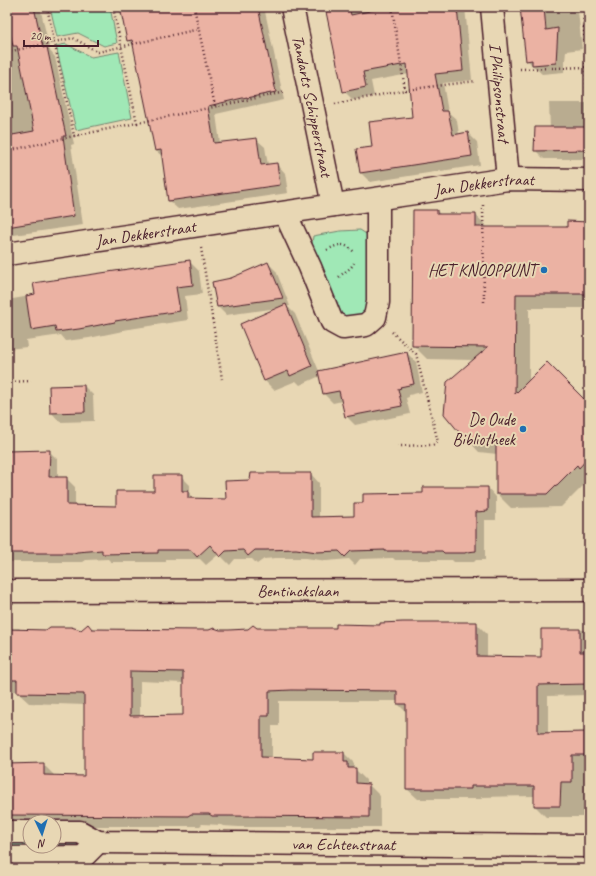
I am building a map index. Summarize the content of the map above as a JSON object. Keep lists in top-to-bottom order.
{
  "streets": {
    "street": [
      "I Philipsonstraat",
      "Tandarts Schipperstraat",
      "Jan Dekkerstraat",
      "Bentinckslaan",
      "van Echtenstraat"
    ]
  },
  "crossings": [
    ["I Philipsonstraat", "Jan Dekkerstraat"],
    ["Tandarts Schipperstraat", "Jan Dekkerstraat"]
  ],
  "places": ["HET KNOOPPUNT", "De Oude Bibliotheek"],
  "scale_bar": "20 m",
  "north": "bottom"
}
